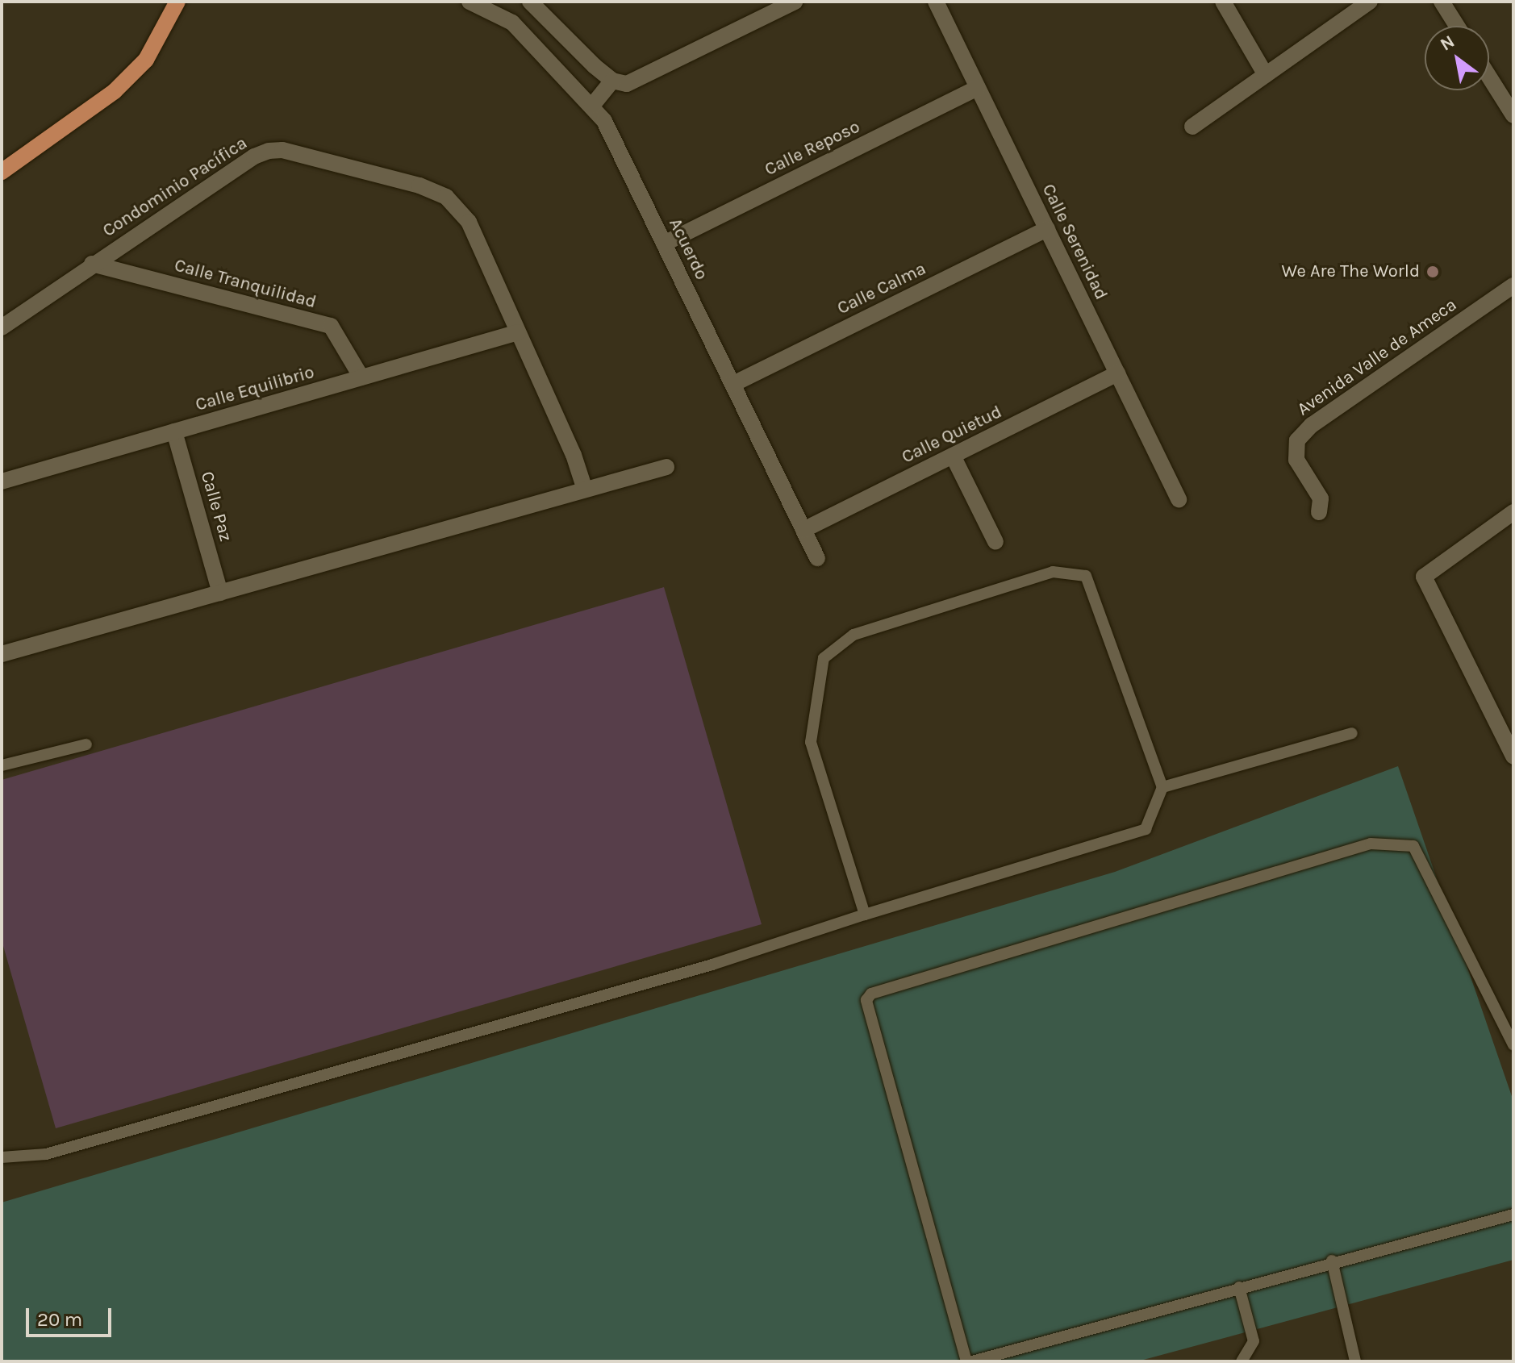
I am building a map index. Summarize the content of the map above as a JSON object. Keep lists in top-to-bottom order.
{
  "streets": {
    "street": [
      "Calle Reposo",
      "Condominio Pacífica",
      "Calle Serenidad",
      "Acuerdo",
      "Calle Tranquilidad",
      "Calle Calma",
      "Avenida Valle de Ameca",
      "Calle Equilibrio",
      "Calle Quietud",
      "Calle Paz"
    ]
  },
  "crossings": [
    ["Calle Reposo", "Calle Serenidad"],
    ["Calle Reposo", "Acuerdo"],
    ["Condominio Pacífica", "Calle Tranquilidad"],
    ["Condominio Pacífica", "Calle Equilibrio"],
    ["Calle Serenidad", "Calle Calma"],
    ["Calle Serenidad", "Calle Quietud"],
    ["Acuerdo", "Calle Calma"],
    ["Acuerdo", "Calle Quietud"],
    ["Calle Tranquilidad", "Calle Equilibrio"],
    ["Calle Equilibrio", "Calle Paz"]
  ],
  "places": ["We Are The World"],
  "scale_bar": "20 m",
  "north": "top left"
}
